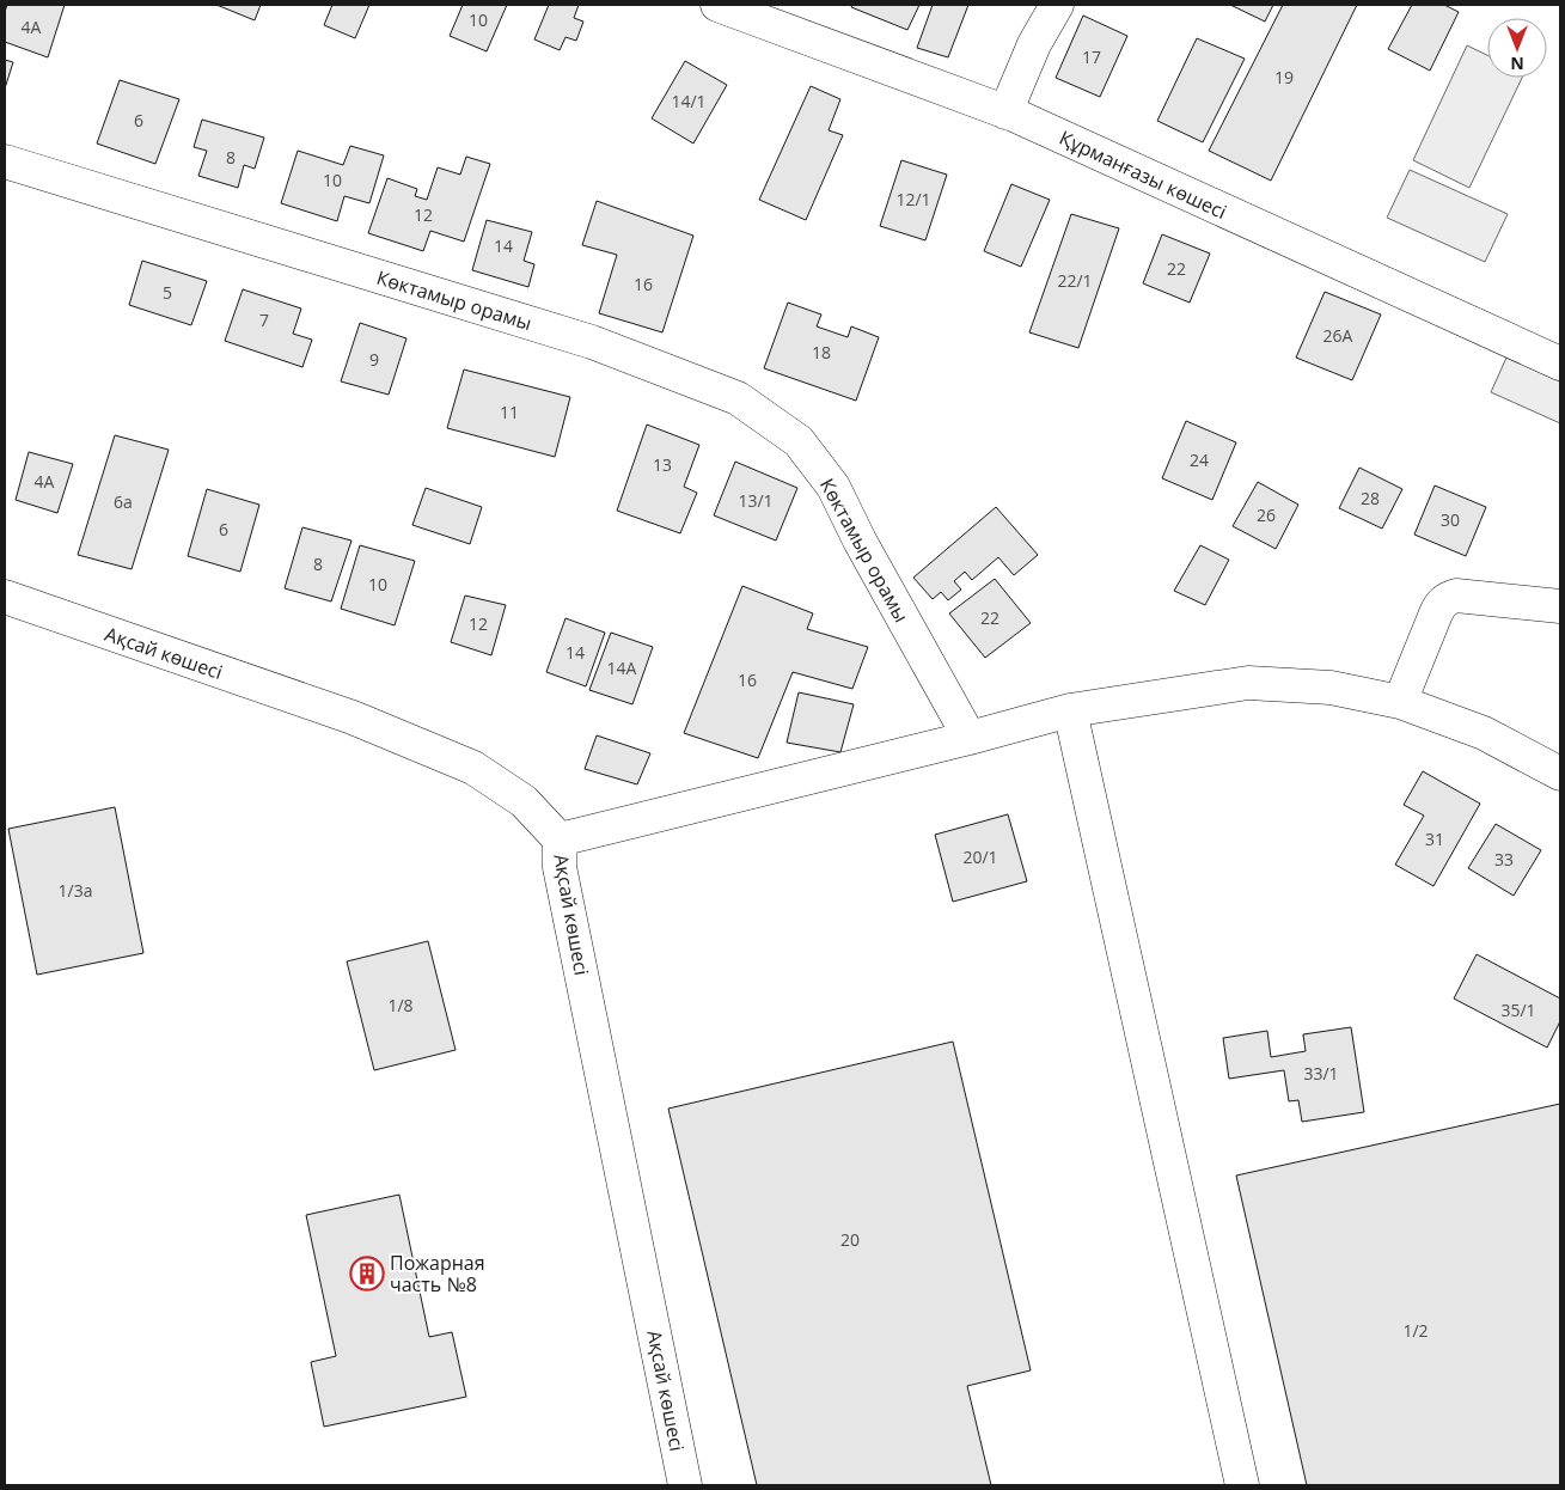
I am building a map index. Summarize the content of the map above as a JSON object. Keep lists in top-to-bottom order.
{
  "streets": {
    "street": ["Құрманғазы көшесі", "Көктамыр орамы", "Ақсай көшесі"]
  },
  "places": {
    "building": ["Пожарная часть №8"]
  },
  "house_numbers": [
    "10",
    "4А",
    "17",
    "19",
    "14/1",
    "6",
    "8",
    "10",
    "12/1",
    "12",
    "14",
    "22",
    "22/1",
    "16",
    "5",
    "7",
    "26А",
    "18",
    "9",
    "11",
    "24",
    "13",
    "4А",
    "28",
    "13/1",
    "6а",
    "26",
    "30",
    "6",
    "8",
    "10",
    "22",
    "12",
    "14",
    "14А",
    "16",
    "31",
    "20/1",
    "33",
    "1/3а",
    "1/8",
    "35/1",
    "33/1",
    "20",
    "1/2"
  ],
  "north": "bottom"
}
